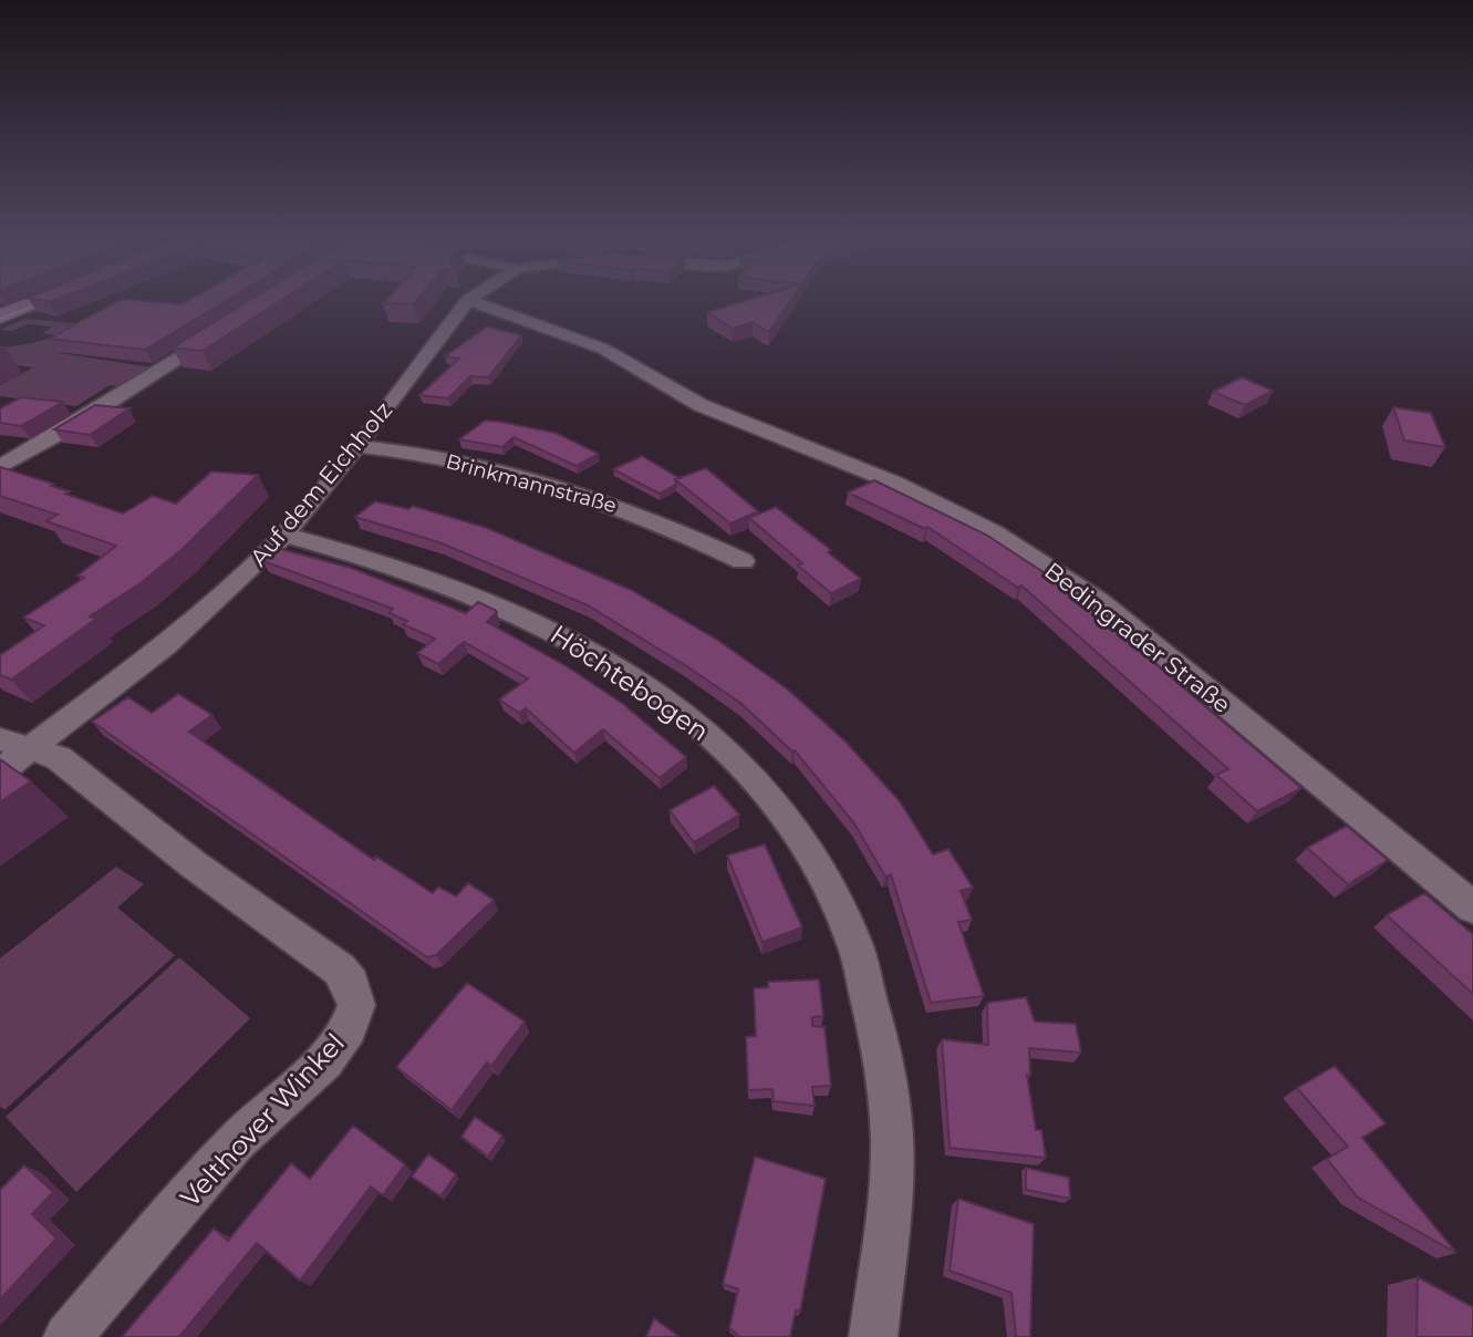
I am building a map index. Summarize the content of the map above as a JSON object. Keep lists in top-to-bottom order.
{
  "streets": {
    "street": [
      "Auf dem Eichholz",
      "Brinkmannstraße",
      "Bedingrader Straße",
      "Höchtebogen",
      "Velthover Winkel"
    ]
  },
  "crossings": [
    ["Auf dem Eichholz", "Brinkmannstraße"],
    ["Auf dem Eichholz", "Bedingrader Straße"],
    ["Auf dem Eichholz", "Höchtebogen"],
    ["Auf dem Eichholz", "Velthover Winkel"]
  ]
}
